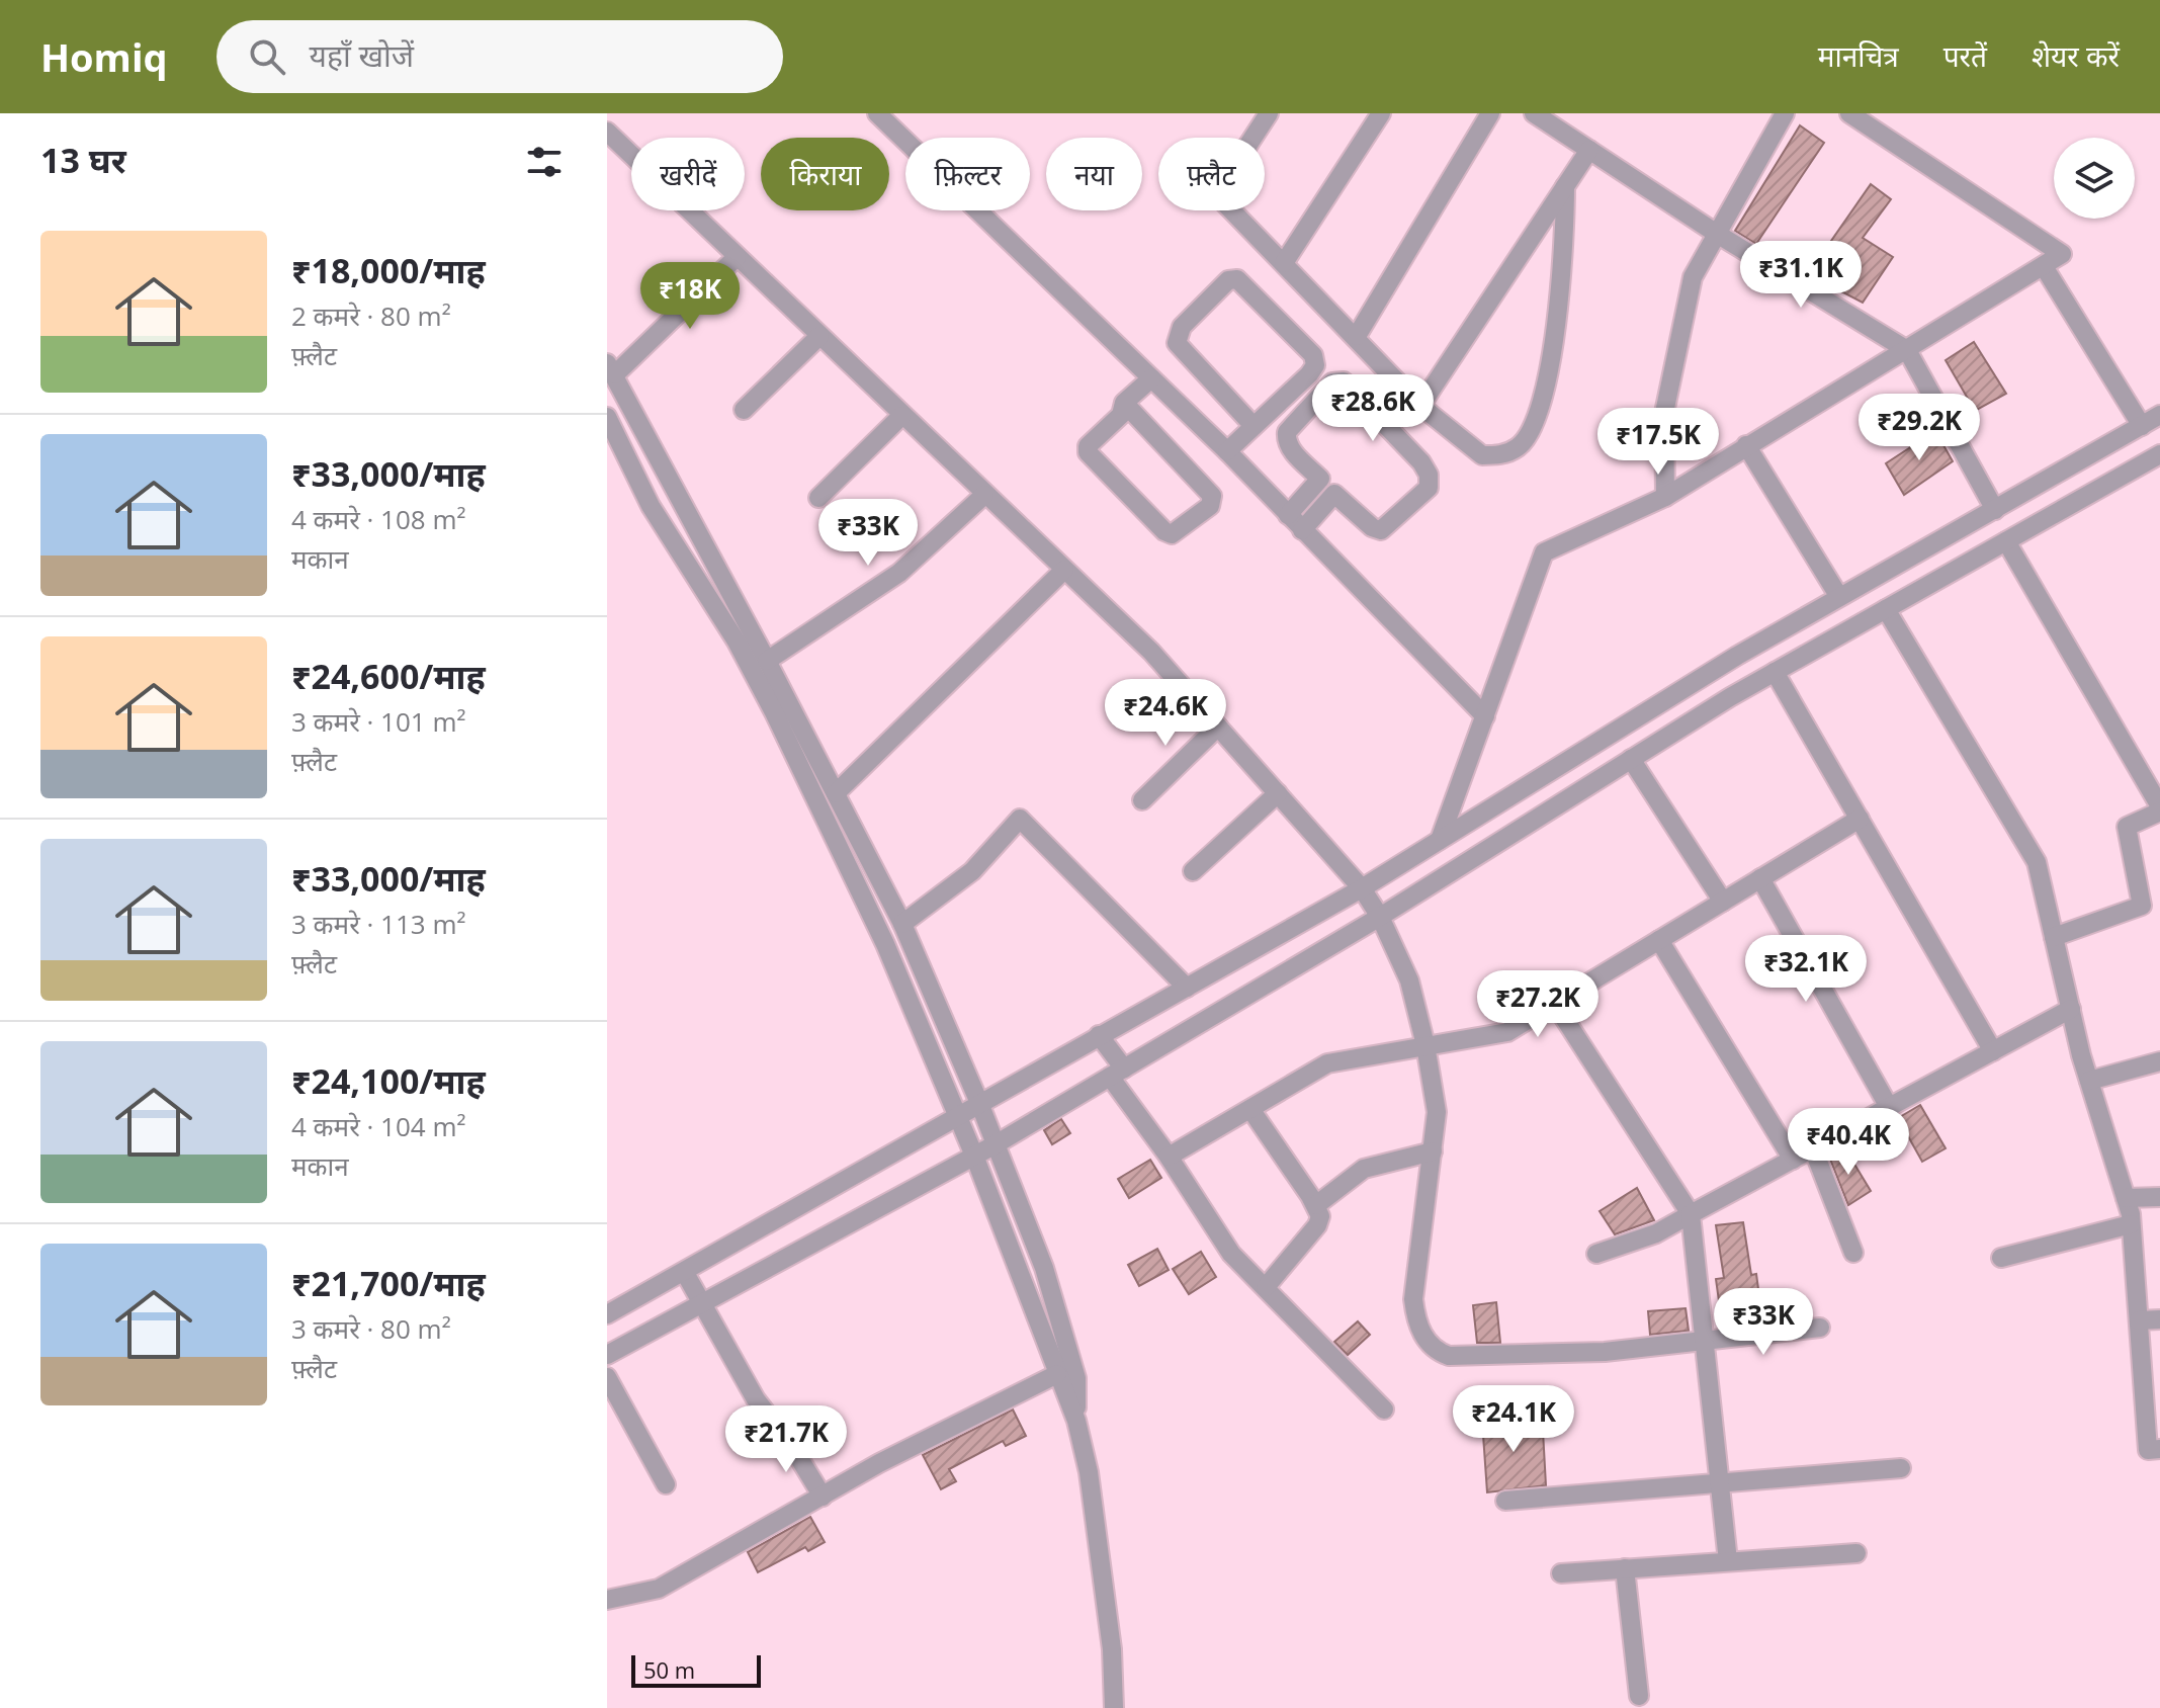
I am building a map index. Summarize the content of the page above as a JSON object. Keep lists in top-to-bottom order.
{
  "scale_bar": "50 m",
  "page": {
    "header": "Homiq",
    "search": "यहाँ खोजें",
    "nav": ["मानचित्र", "परतें", "शेयर करें"],
    "heading": "13 घर",
    "chip": [
      "खरीदें",
      "किराया",
      "फ़िल्टर",
      "नया",
      "फ़्लैट"
    ],
    "list": [
      {
        "name": "₹18,000/माह",
        "note": "2 कमरे · 80 m² · फ़्लैट"
      },
      {
        "name": "₹33,000/माह",
        "note": "4 कमरे · 108 m² · मकान"
      },
      {
        "name": "₹24,600/माह",
        "note": "3 कमरे · 101 m² · फ़्लैट"
      },
      {
        "name": "₹33,000/माह",
        "note": "3 कमरे · 113 m² · फ़्लैट"
      },
      {
        "name": "₹24,100/माह",
        "note": "4 कमरे · 104 m² · मकान"
      },
      {
        "name": "₹21,700/माह",
        "note": "3 कमरे · 80 m² · फ़्लैट"
      }
    ],
    "price": [
      "₹31.1K",
      "₹18K",
      "₹28.6K",
      "₹29.2K",
      "₹17.5K",
      "₹33K",
      "₹24.6K",
      "₹32.1K",
      "₹27.2K",
      "₹40.4K",
      "₹33K",
      "₹24.1K",
      "₹21.7K"
    ],
    "scale": "50 m"
  }
}
